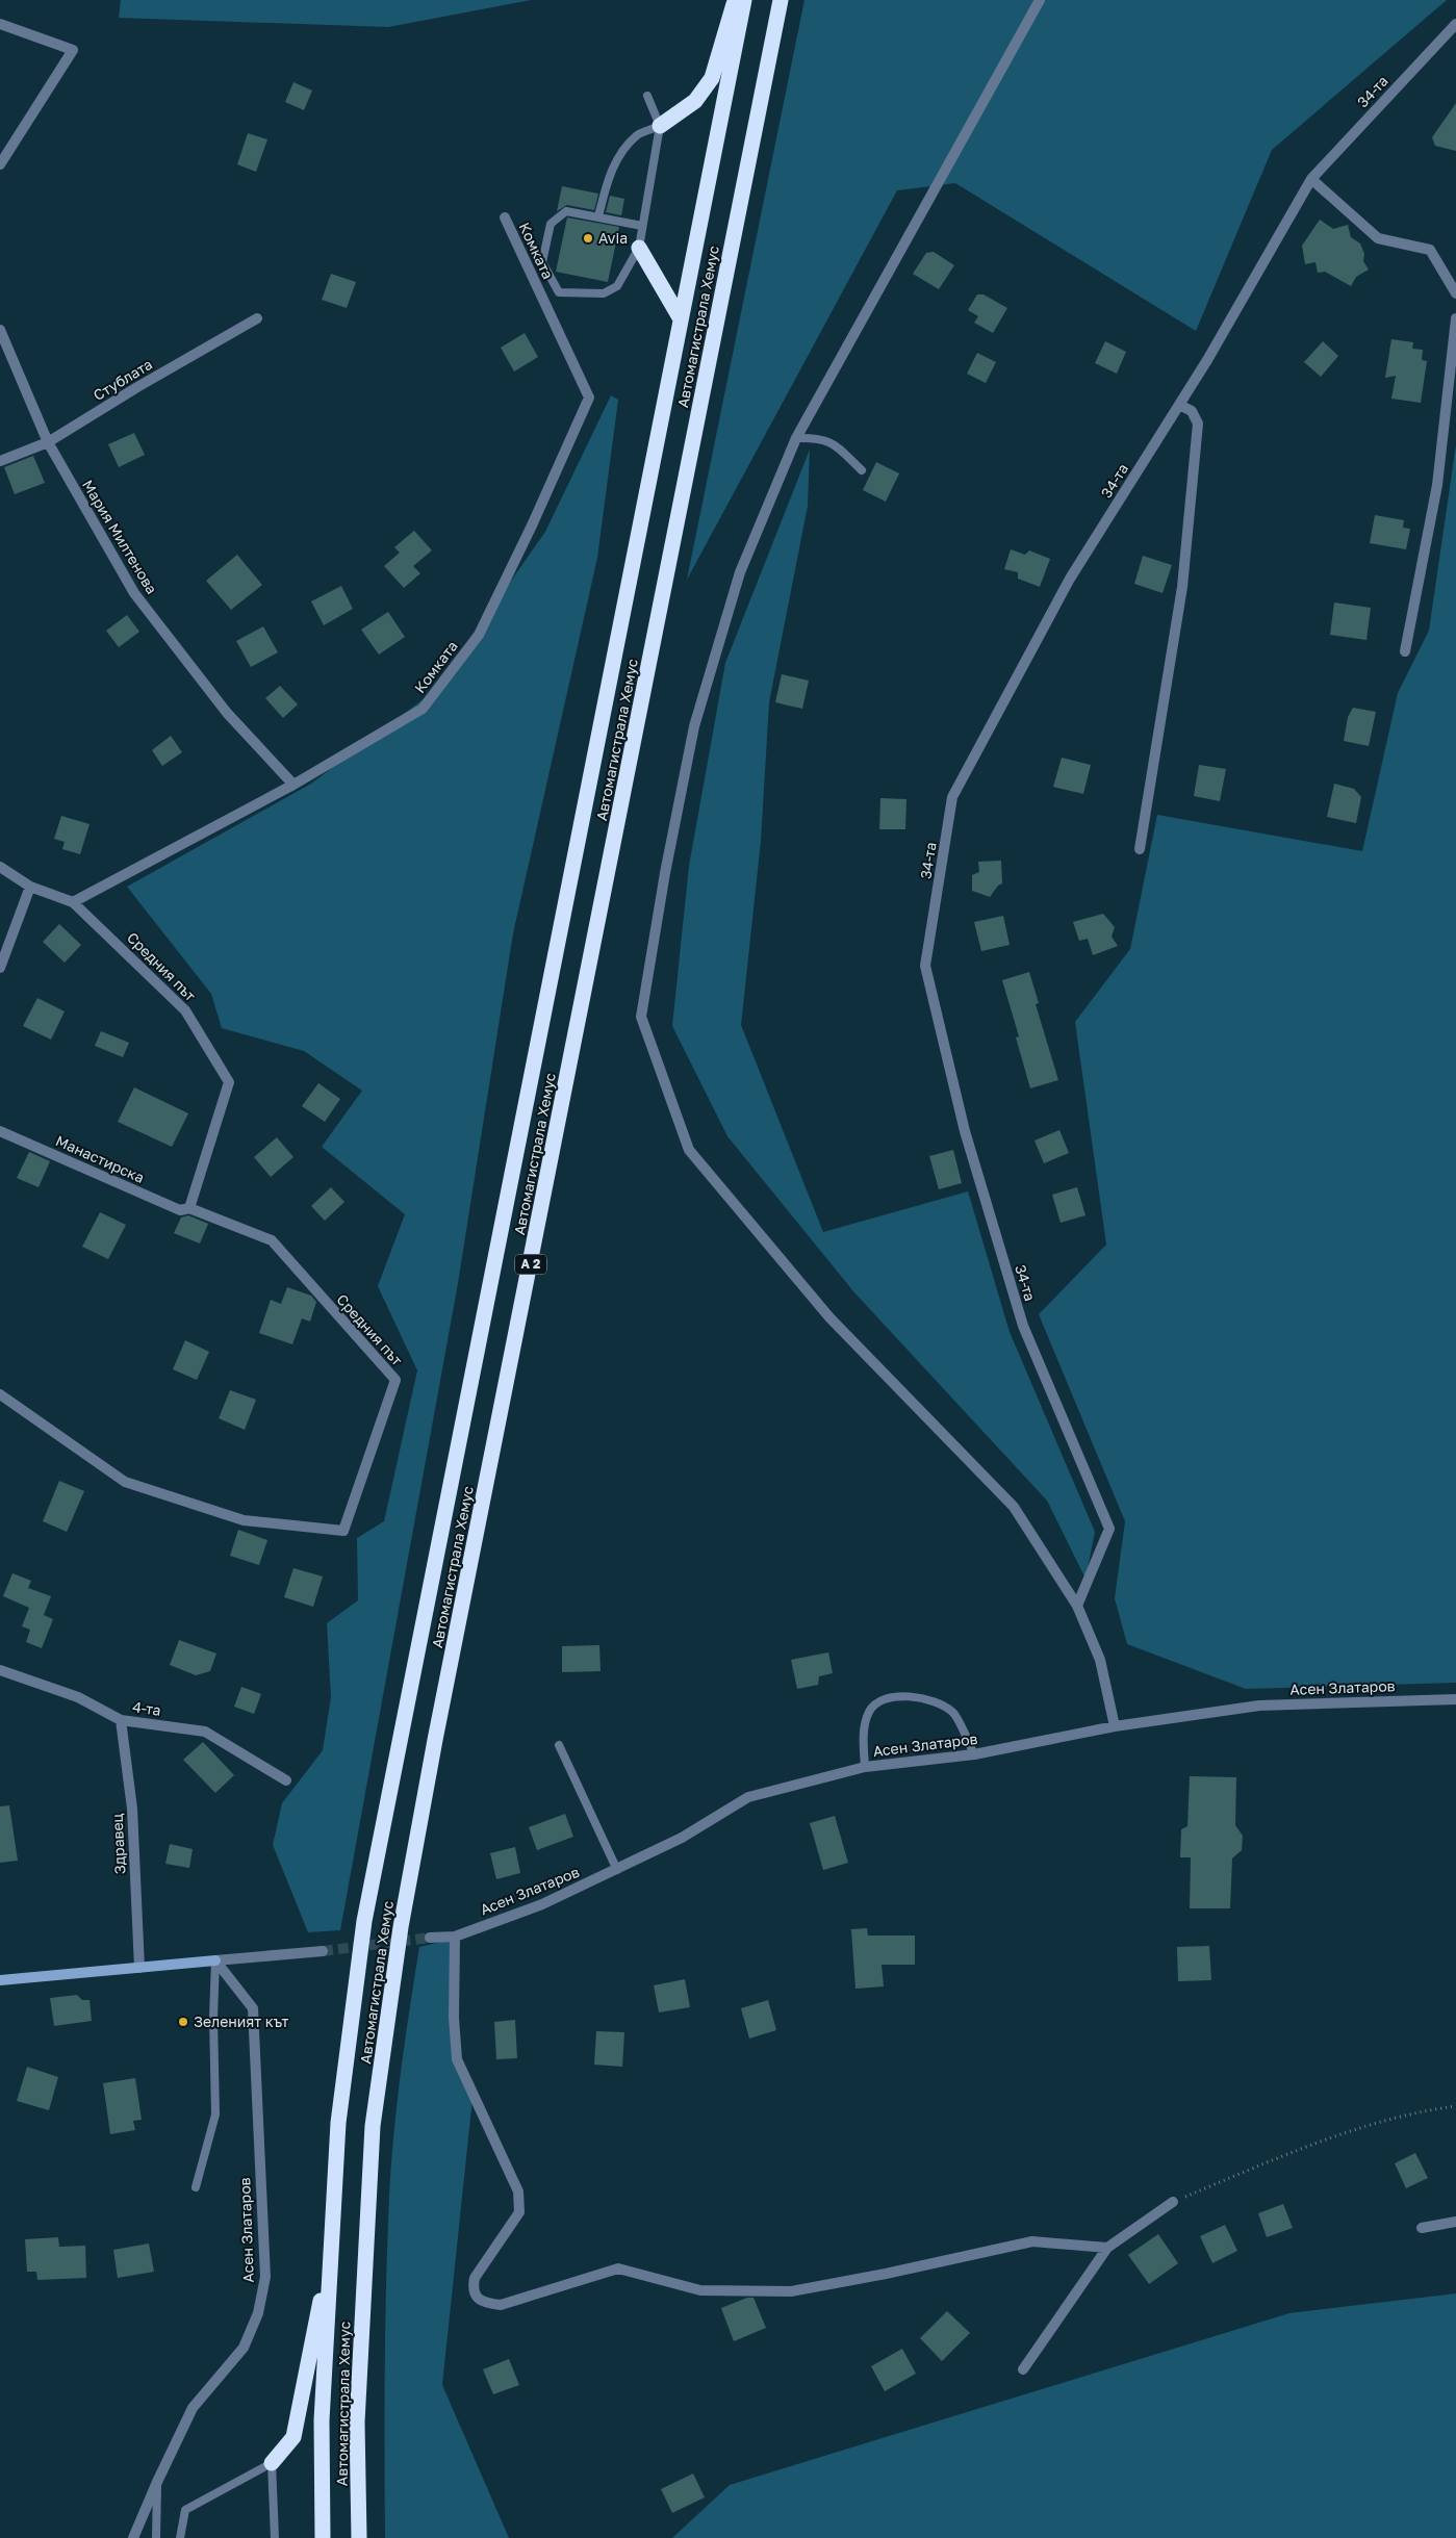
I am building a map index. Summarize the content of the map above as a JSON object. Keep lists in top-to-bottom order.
{
  "streets": {
    "highway": ["Автомагистрала Хемус", "A 2"],
    "street": [
      "34-та",
      "Комката",
      "Стублата",
      "Мария Милтенова",
      "Средния път",
      "Манастирска",
      "Асен Златаров",
      "4-та",
      "Здравец"
    ]
  },
  "crossings": [
    ["Комката", "Мария Милтенова"],
    ["Комката", "Средния път"],
    ["Стублата", "Мария Милтенова"],
    ["Средния път", "Манастирска"],
    ["4-та", "Здравец"]
  ],
  "places": ["Avia", "Зеленият кът"]
}
